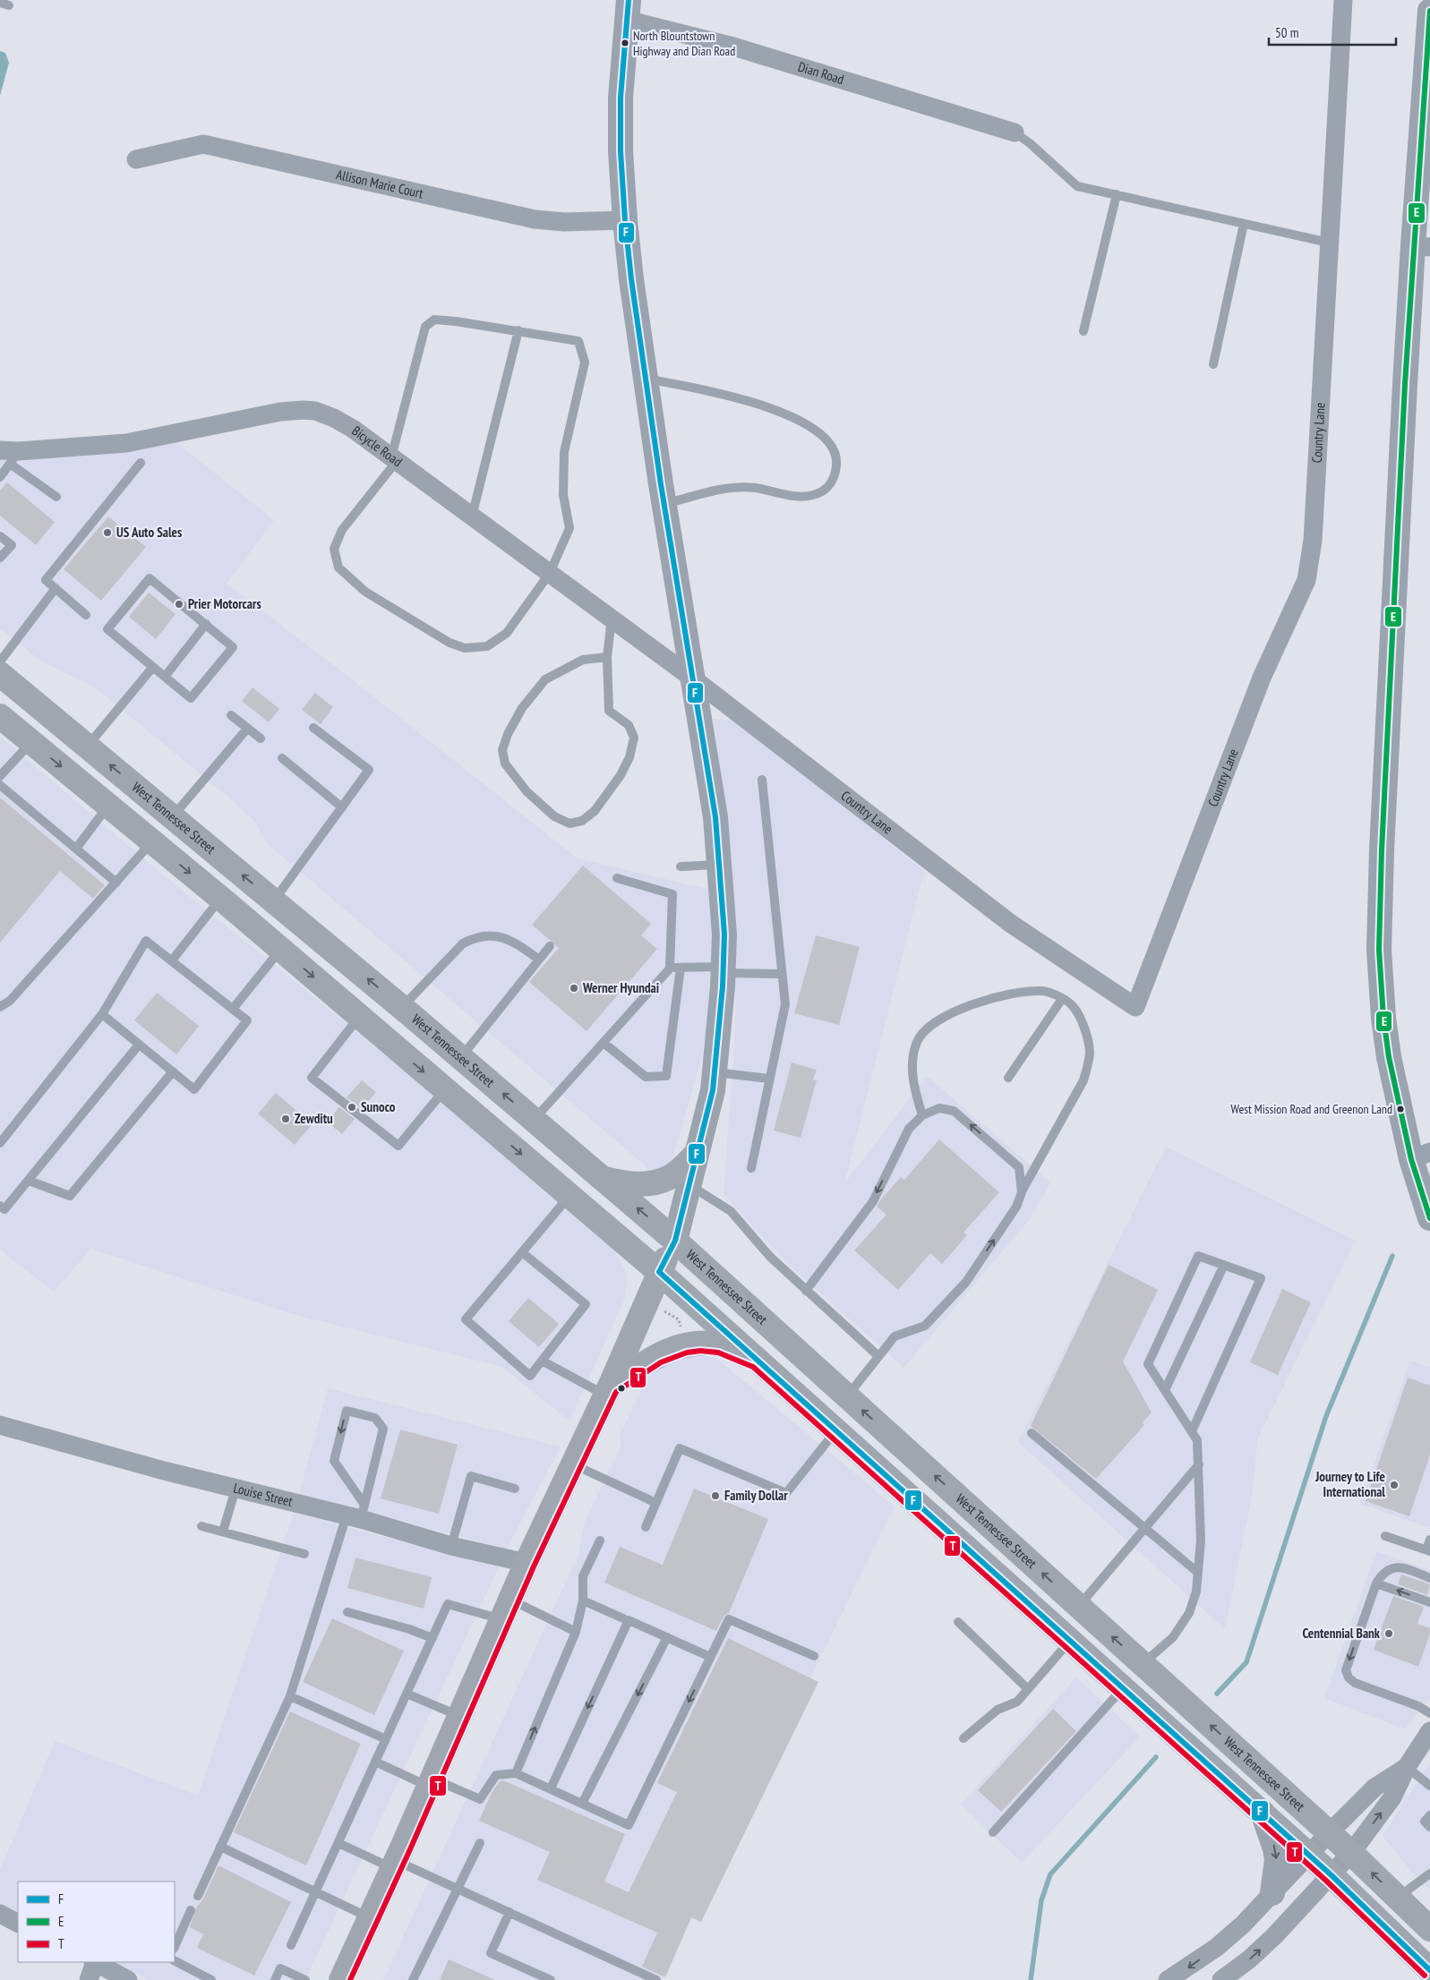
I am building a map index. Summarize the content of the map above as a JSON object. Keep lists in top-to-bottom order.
{
  "streets": {
    "main road": ["West Tennessee Street"],
    "street": [
      "Dian Road",
      "Allison Marie Court",
      "Country Lane",
      "Bicycle Road",
      "Louise Street"
    ]
  },
  "crossings": [
    ["Country Lane", "Bicycle Road"]
  ],
  "places": [
    "North Blountstown Highway and Dian Road",
    "US Auto Sales",
    "Prier Motorcars",
    "Werner Hyundai",
    "Sunoco",
    "West Mission Road and Greenon Land",
    "Zewditu",
    "Journey to Life International",
    "Family Dollar",
    "Centennial Bank"
  ],
  "lines": ["transit line F", "transit line E", "transit line T"],
  "legend": ["F", "E", "T"],
  "scale_bar": "50 m"
}
